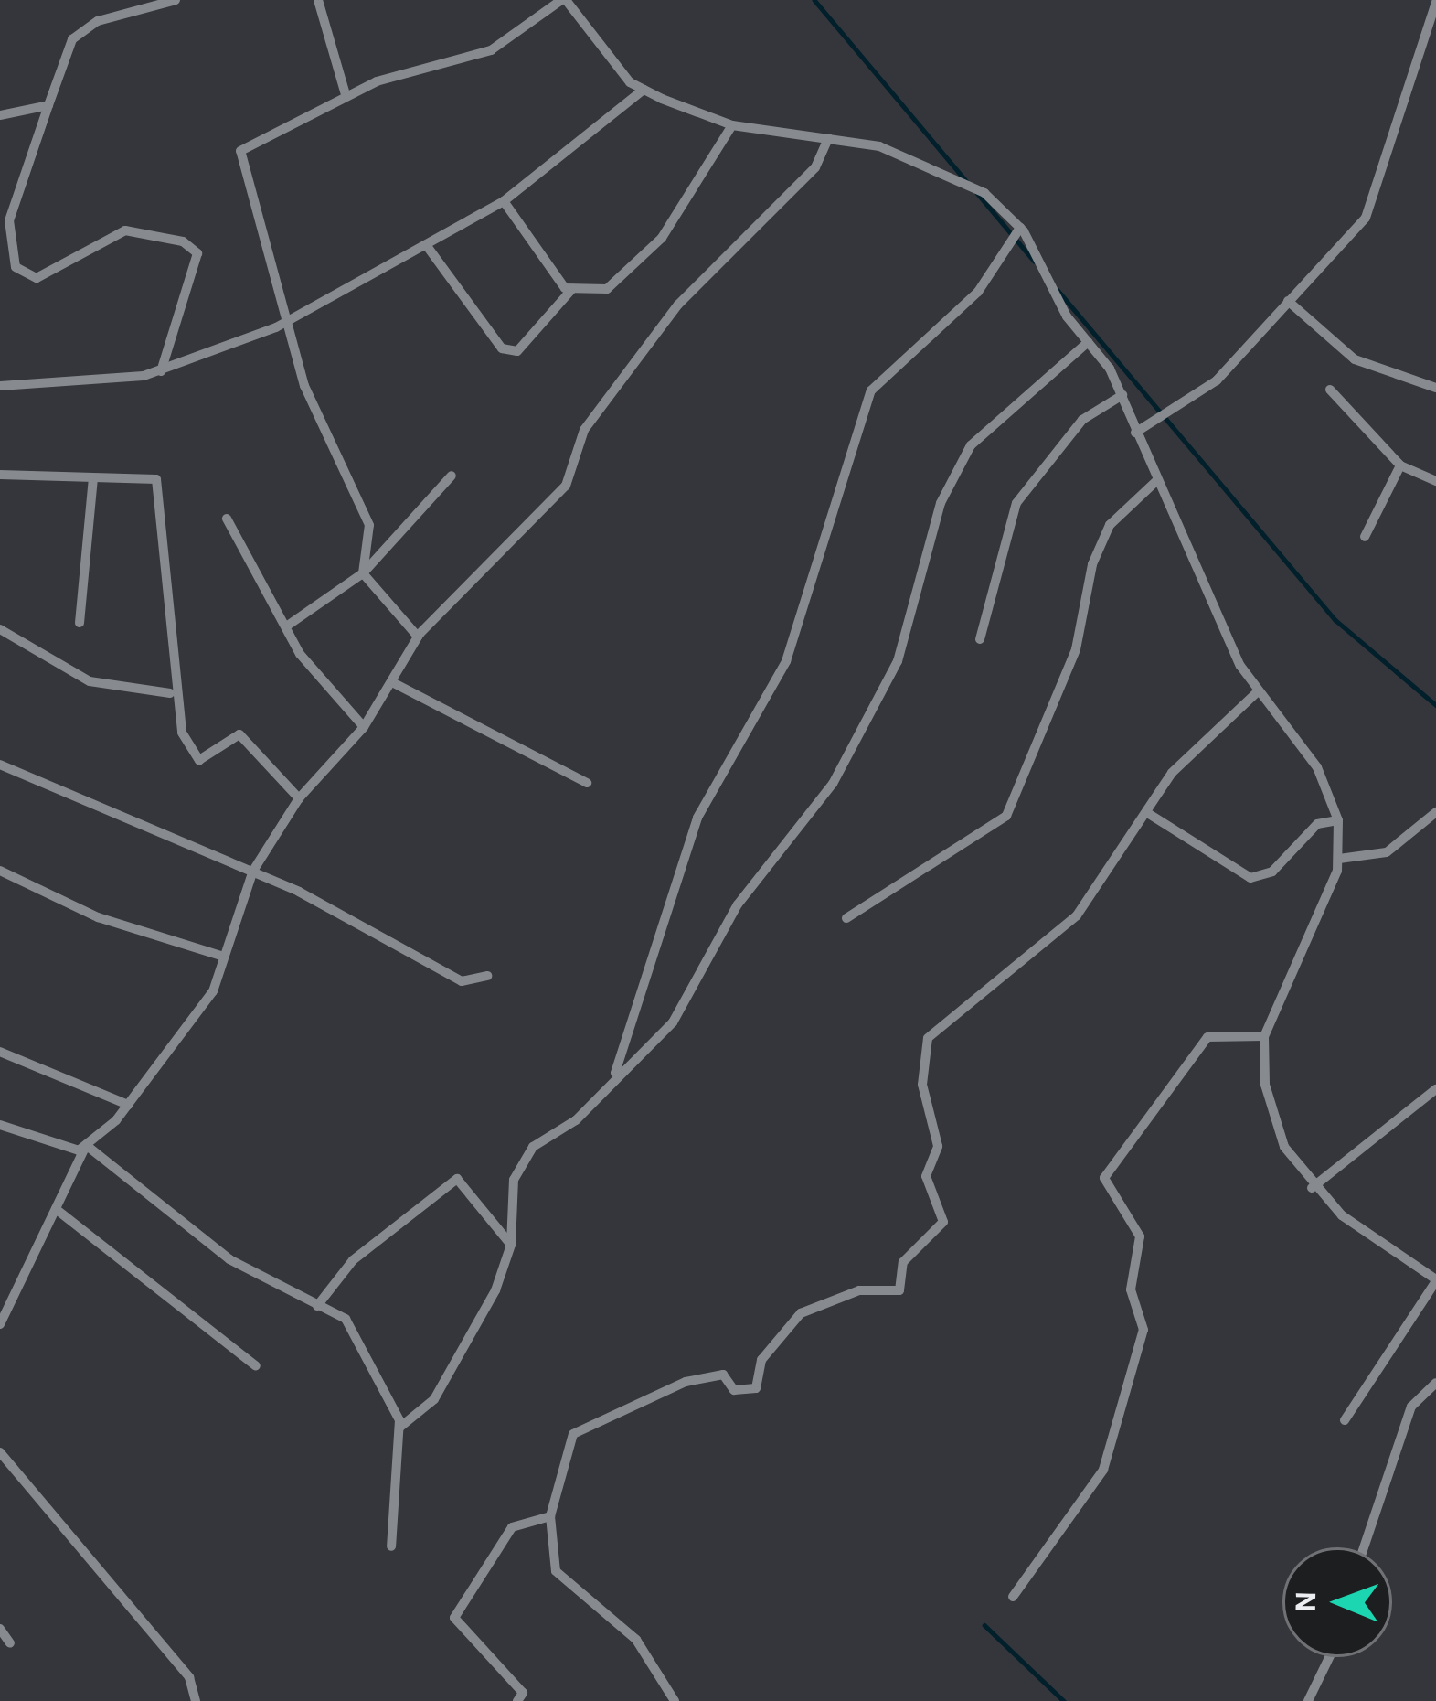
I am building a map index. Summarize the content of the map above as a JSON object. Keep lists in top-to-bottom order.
{
  "north": "left"
}
